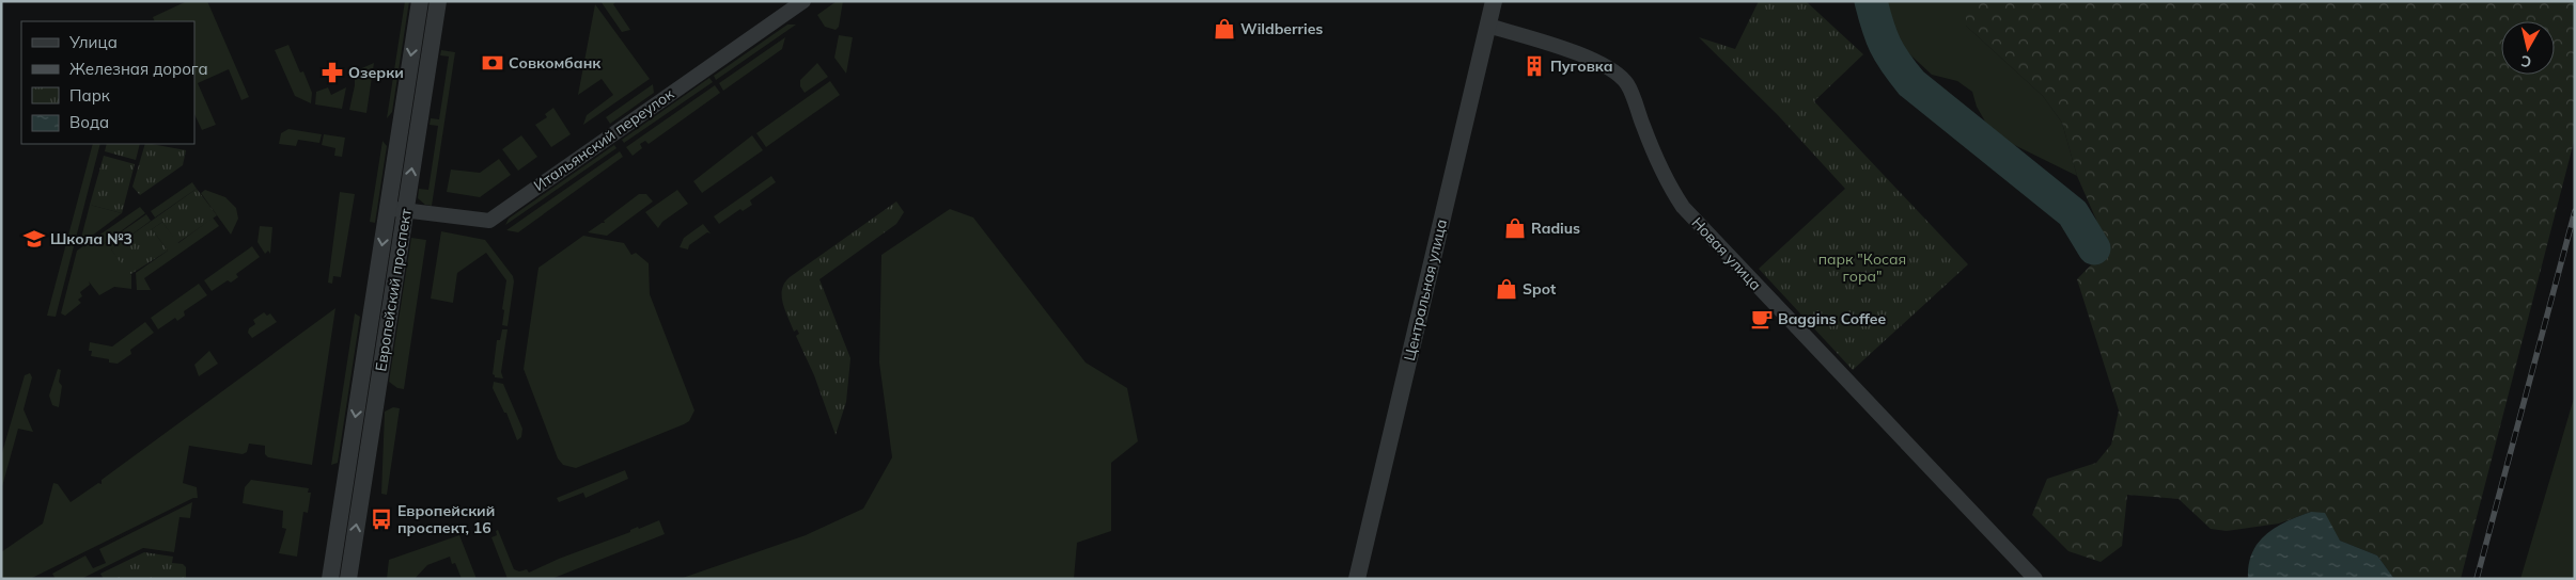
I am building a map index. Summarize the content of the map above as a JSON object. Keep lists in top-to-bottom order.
{
  "streets": {
    "street": [
      "Итальянский переулок",
      "Новая улица",
      "Европейский проспект",
      "Центральная улица"
    ]
  },
  "crossings": [
    ["Итальянский переулок", "Европейский проспект"],
    ["Новая улица", "Центральная улица"]
  ],
  "parks": ["парк \"Косая гора\""],
  "places": {
    "shop": ["Wildberries", "Radius", "Spot"],
    "bank": ["Совкомбанк"],
    "building": ["Пуговка"],
    "pharmacy": ["Озерки"],
    "school or university": ["Школа №3"],
    "cafe": ["Baggins Coffee"],
    "bus stop": ["Европейский проспект, 16"]
  },
  "legend": [
    "Улица",
    "Железная дорога",
    "Парк",
    "Вода"
  ],
  "north": "bottom"
}
